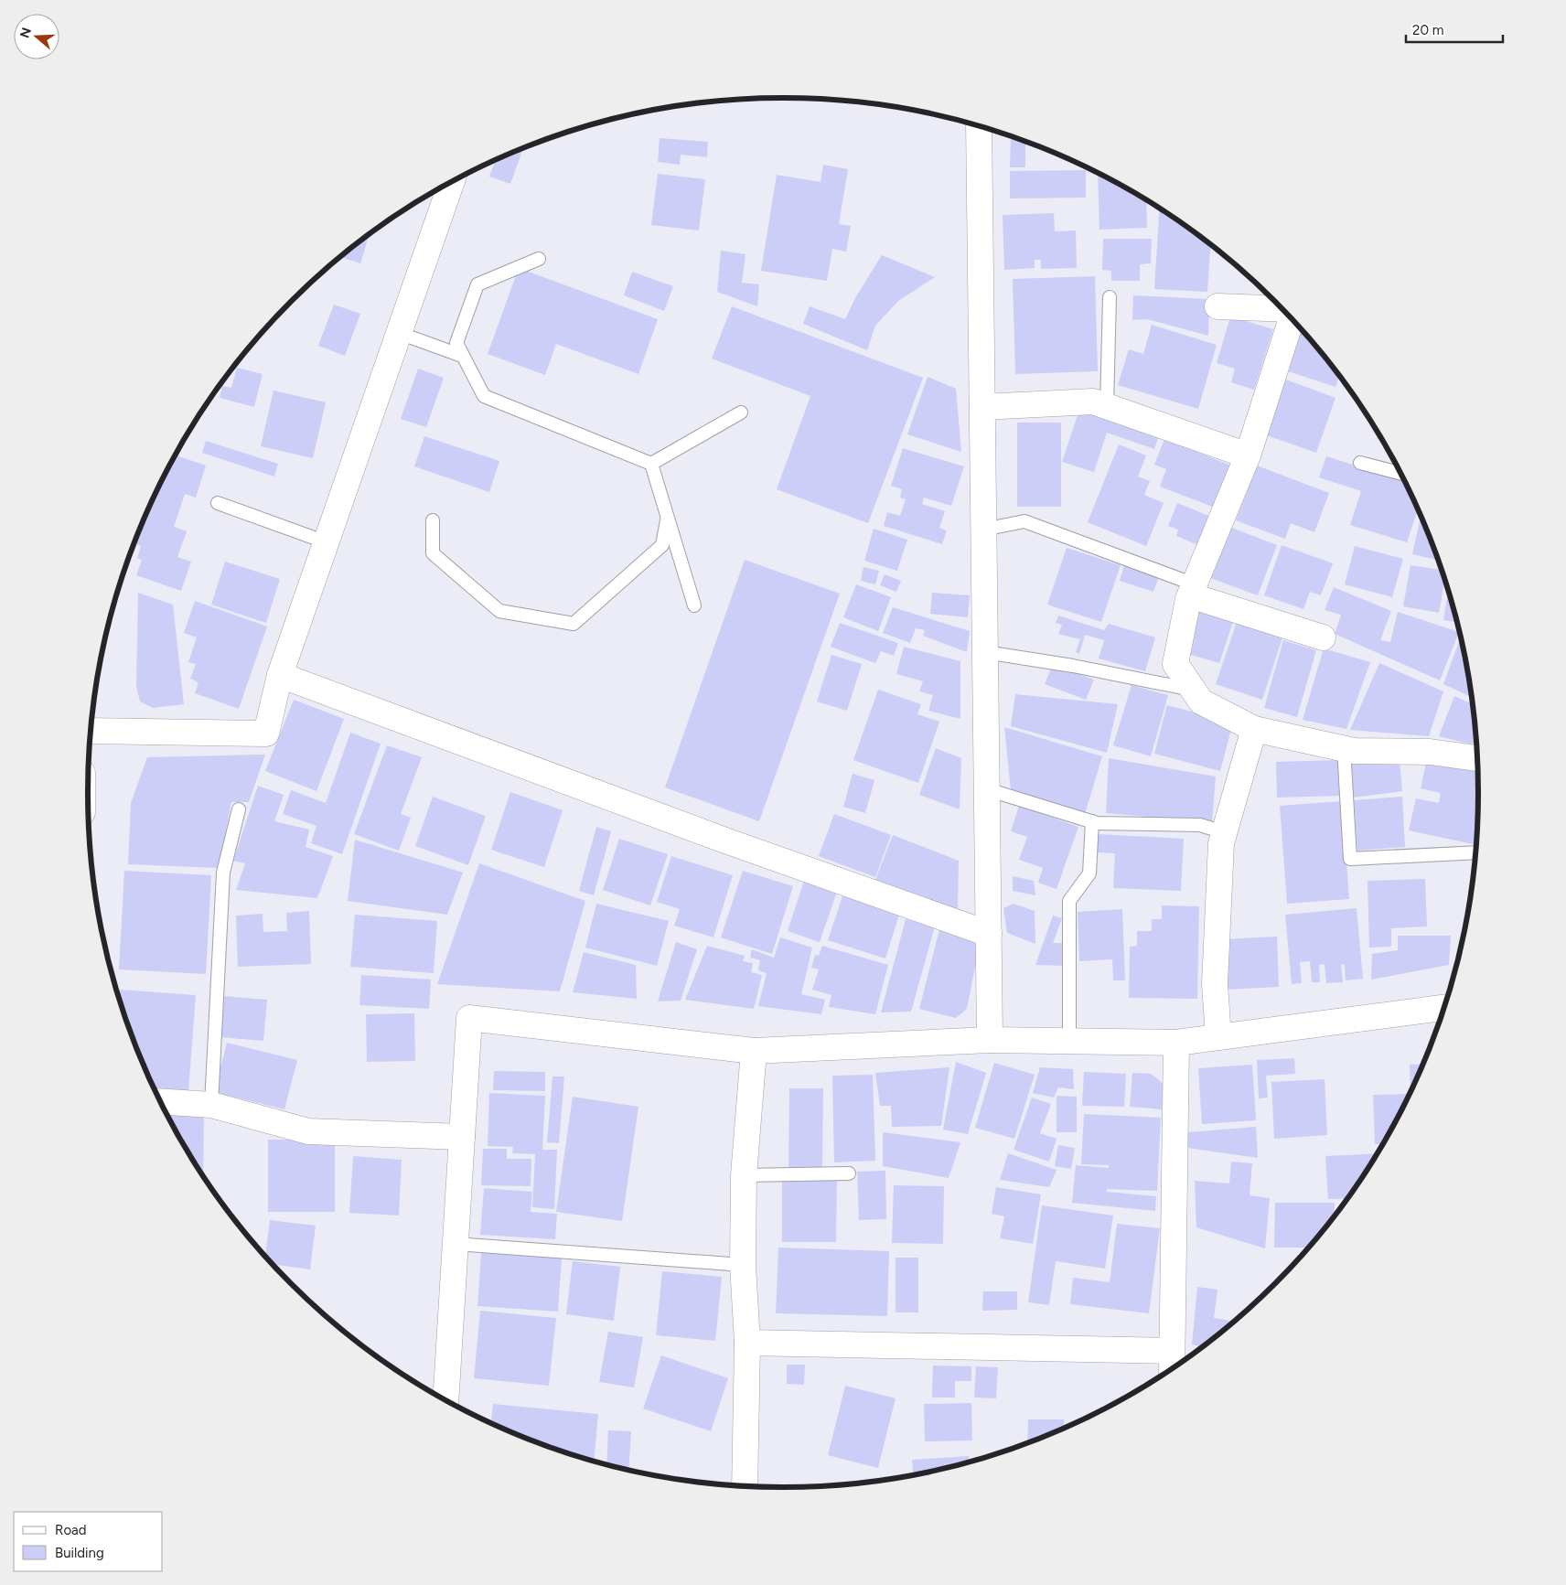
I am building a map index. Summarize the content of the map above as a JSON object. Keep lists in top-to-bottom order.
{
  "legend": ["Road", "Building"],
  "scale_bar": "20 m",
  "north": "left"
}
